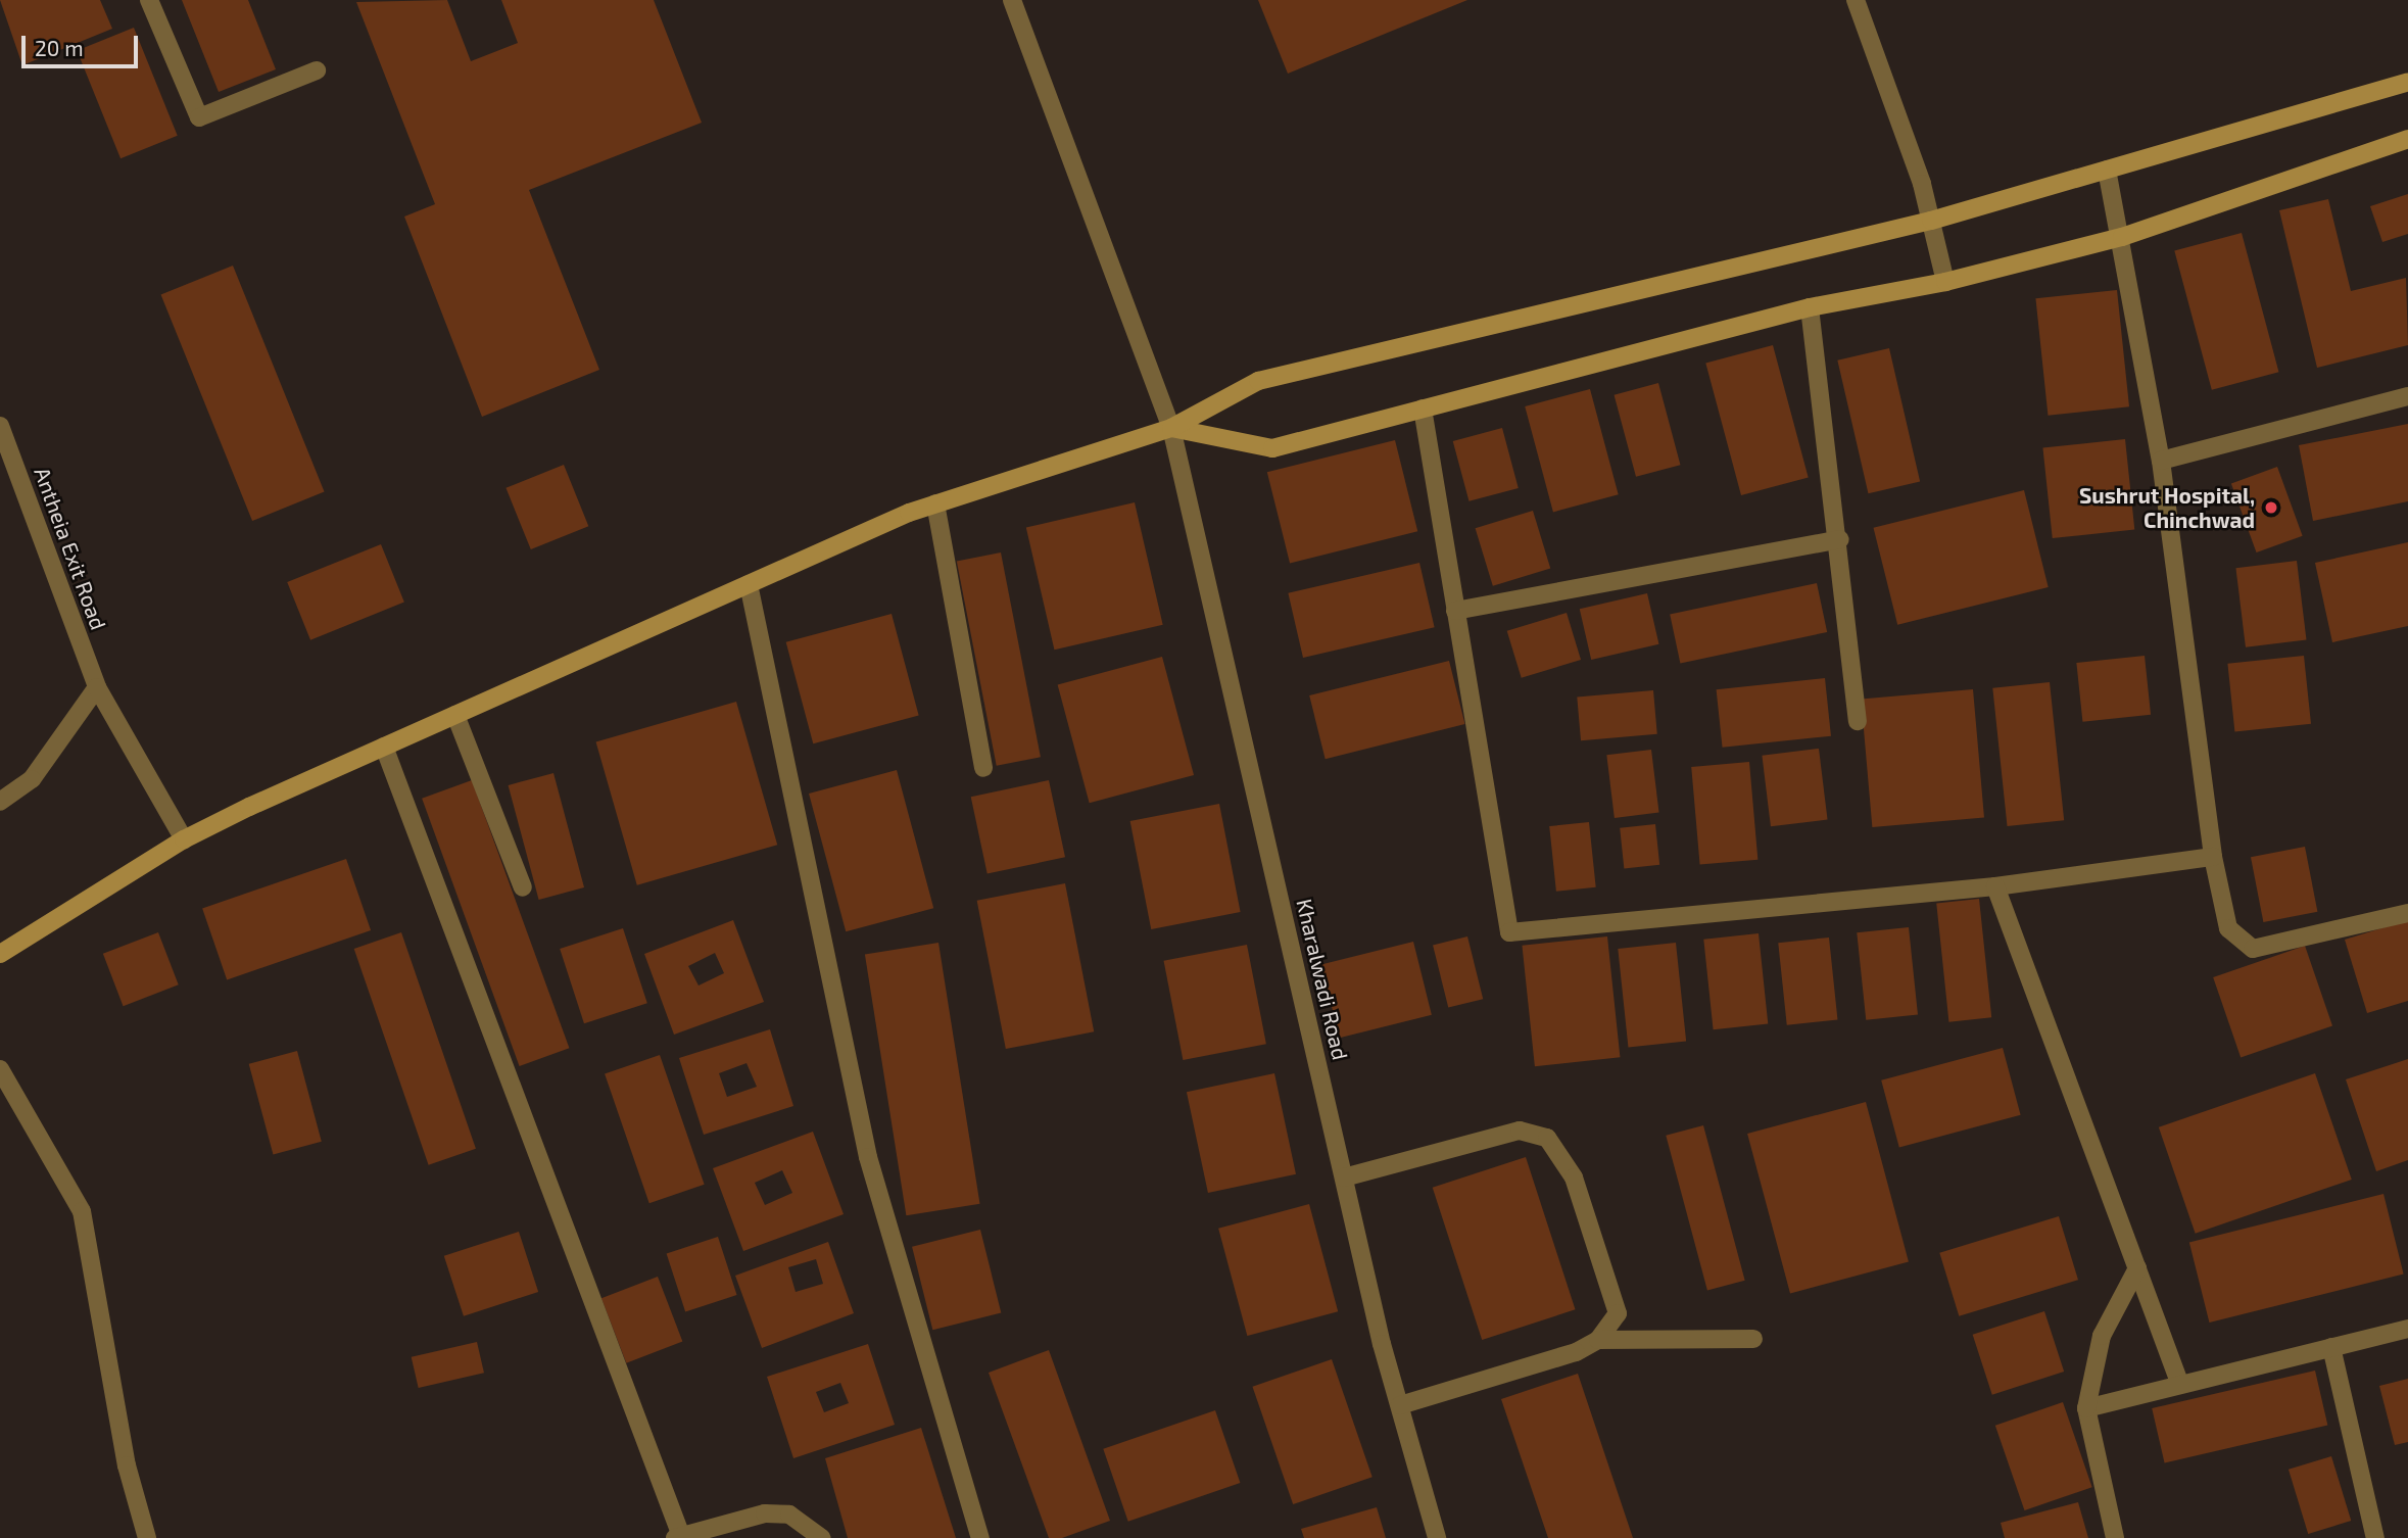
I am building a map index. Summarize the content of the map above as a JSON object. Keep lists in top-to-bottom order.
{
  "streets": {
    "street": ["Antheia Exit Road", "Kharalwadi Road"]
  },
  "places": ["Sushrut Hospital, Chinchwad"],
  "scale_bar": "20 m"
}
